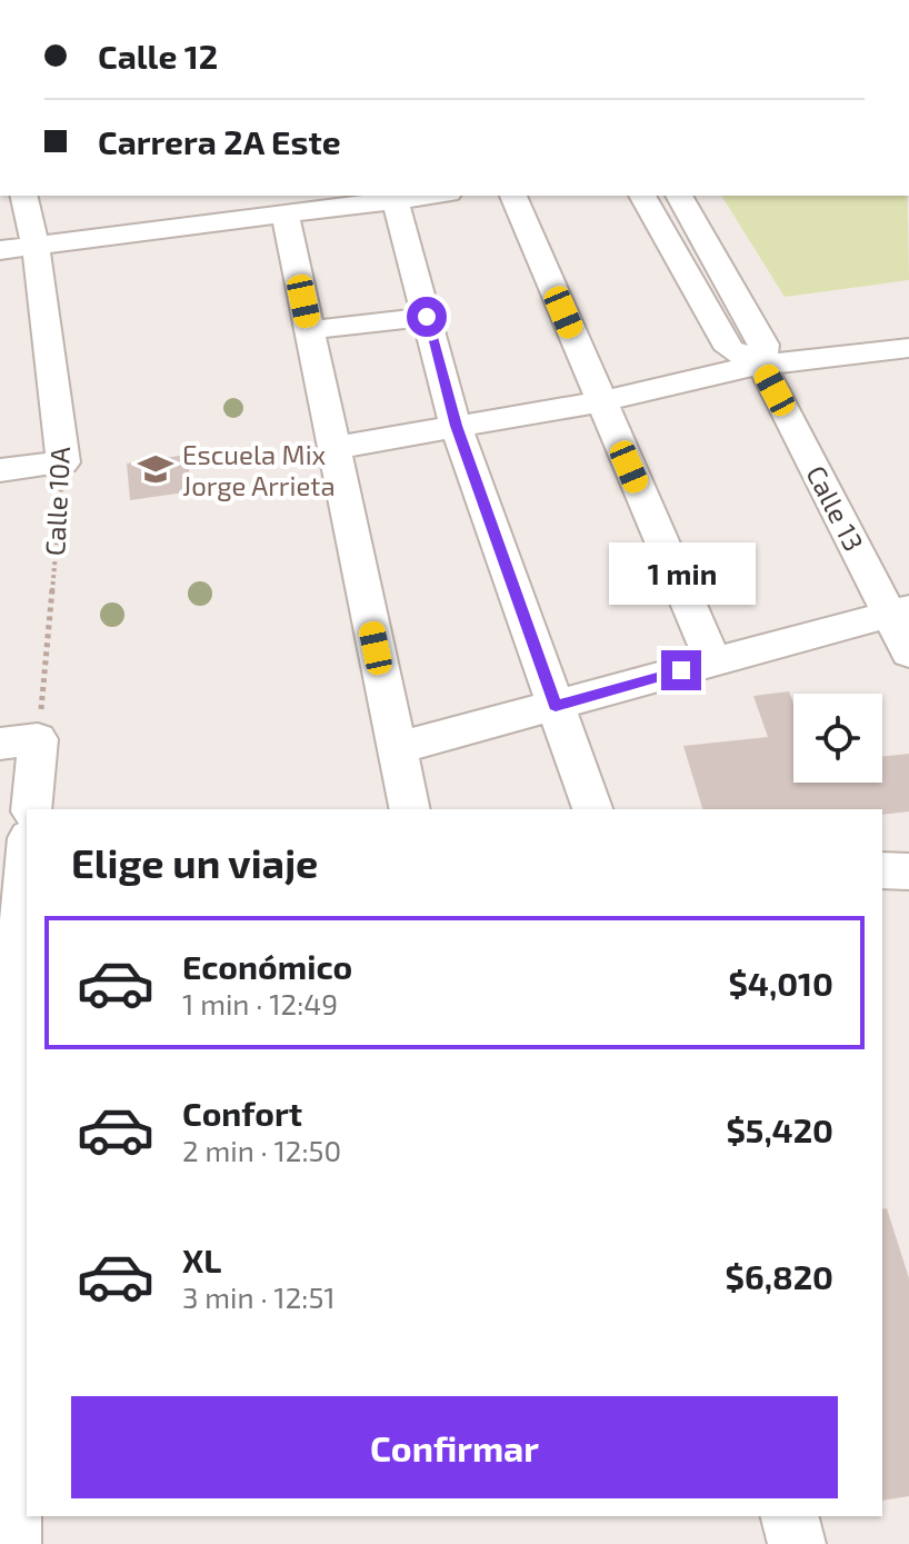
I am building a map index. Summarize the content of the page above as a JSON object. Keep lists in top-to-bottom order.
{
  "streets": {
    "street": ["Calle 10A", "Calle 13"]
  },
  "places": {
    "school or university": ["Escuela Mix Jorge Arrieta"]
  },
  "page": {
    "banner": ["Calle 12", "Carrera 2A Este"],
    "bubble": "1 min",
    "heading": "Elige un viaje",
    "list": [
      {
        "name": "Económico",
        "note": "1 min · 12:49",
        "value": "$4,010"
      },
      {
        "name": "Confort",
        "note": "2 min · 12:50",
        "value": "$5,420"
      },
      {
        "name": "XL",
        "note": "3 min · 12:51",
        "value": "$6,820"
      }
    ],
    "buttons": "Confirmar"
  }
}
